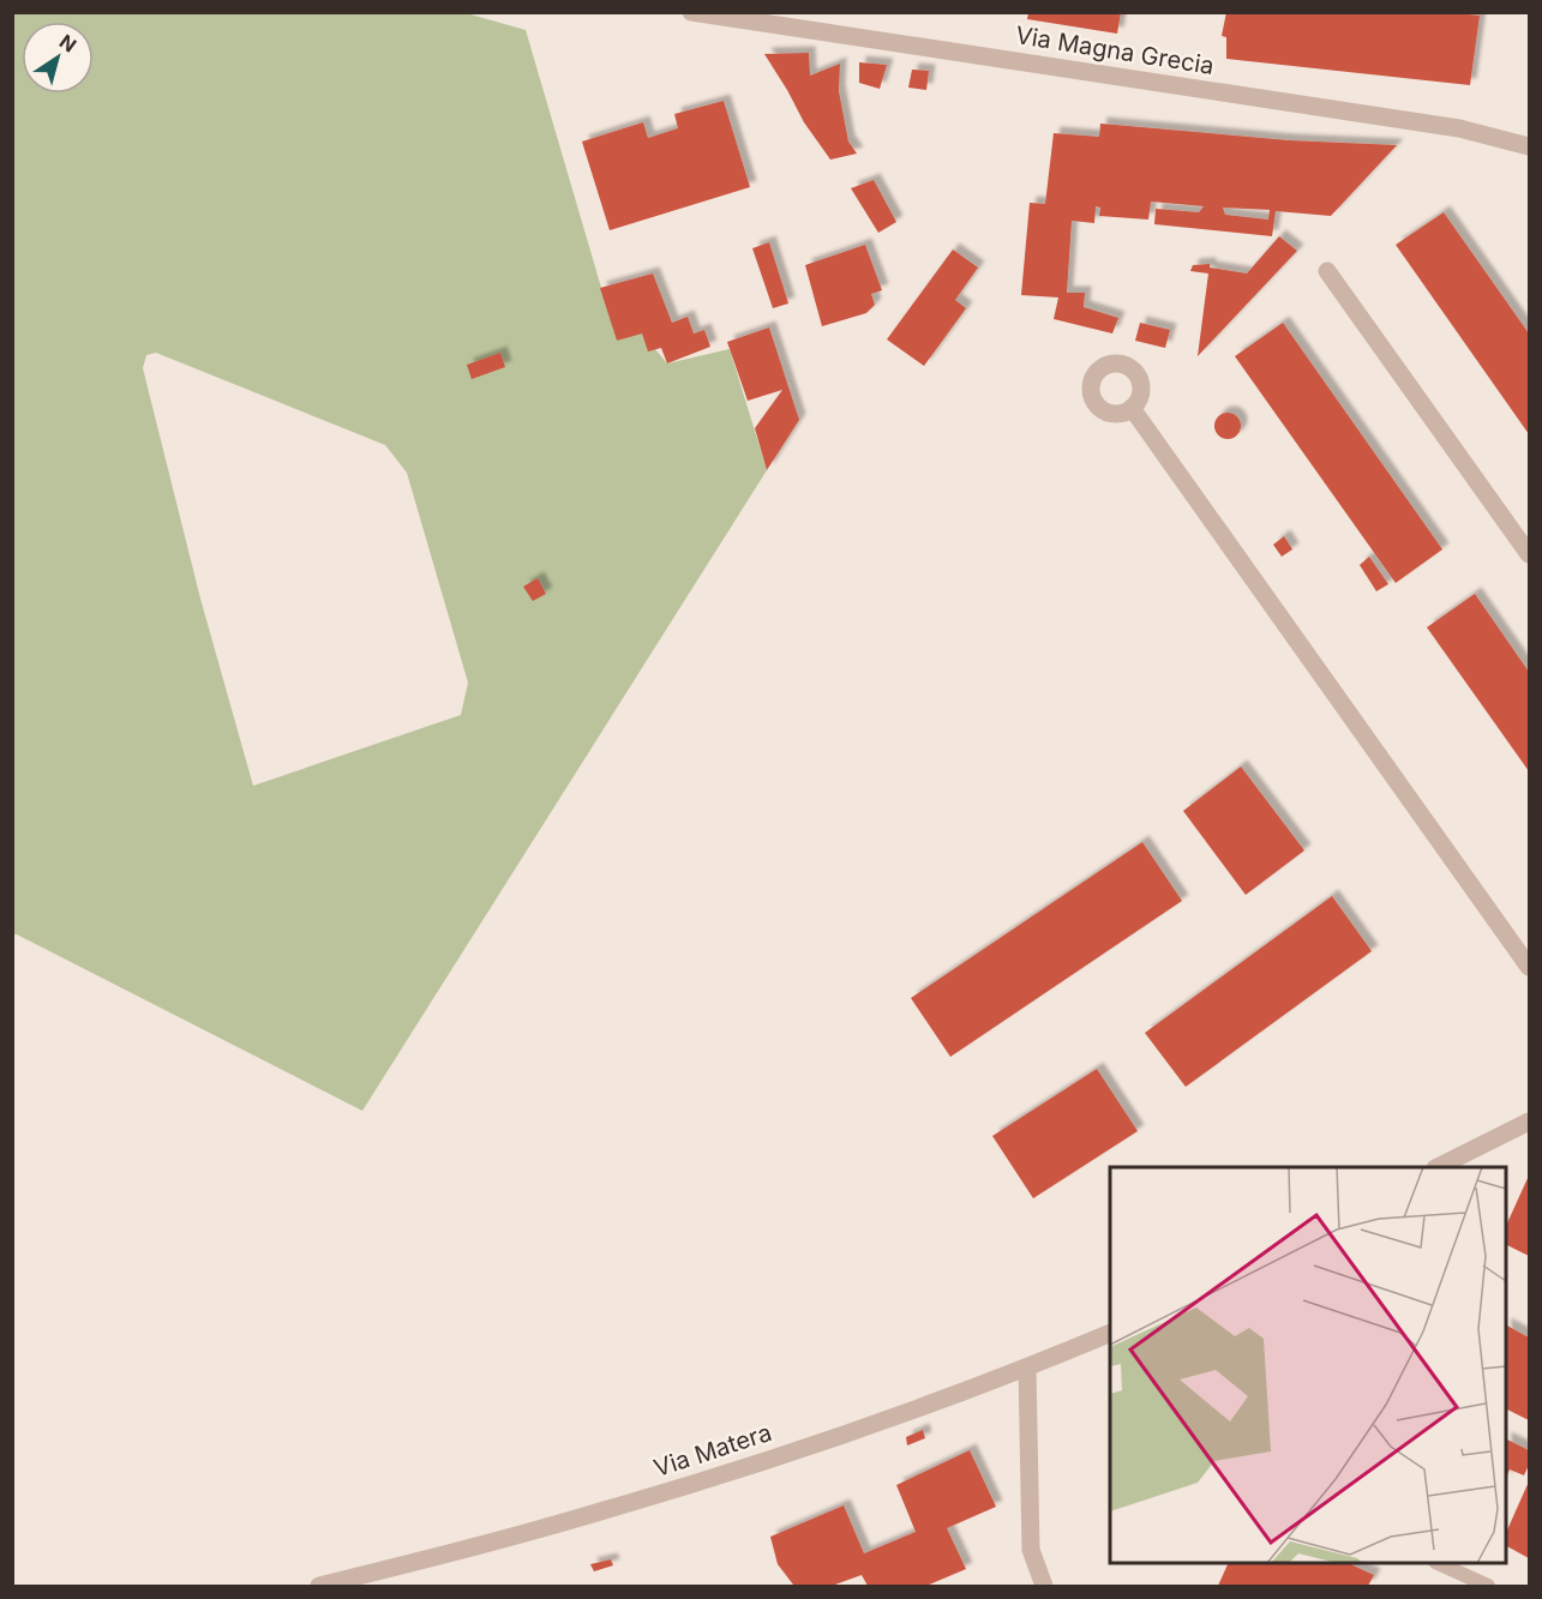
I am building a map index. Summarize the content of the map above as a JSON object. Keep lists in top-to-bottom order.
{
  "streets": {
    "street": ["Via Magna Grecia", "Via Matera"]
  },
  "north": "top right"
}
